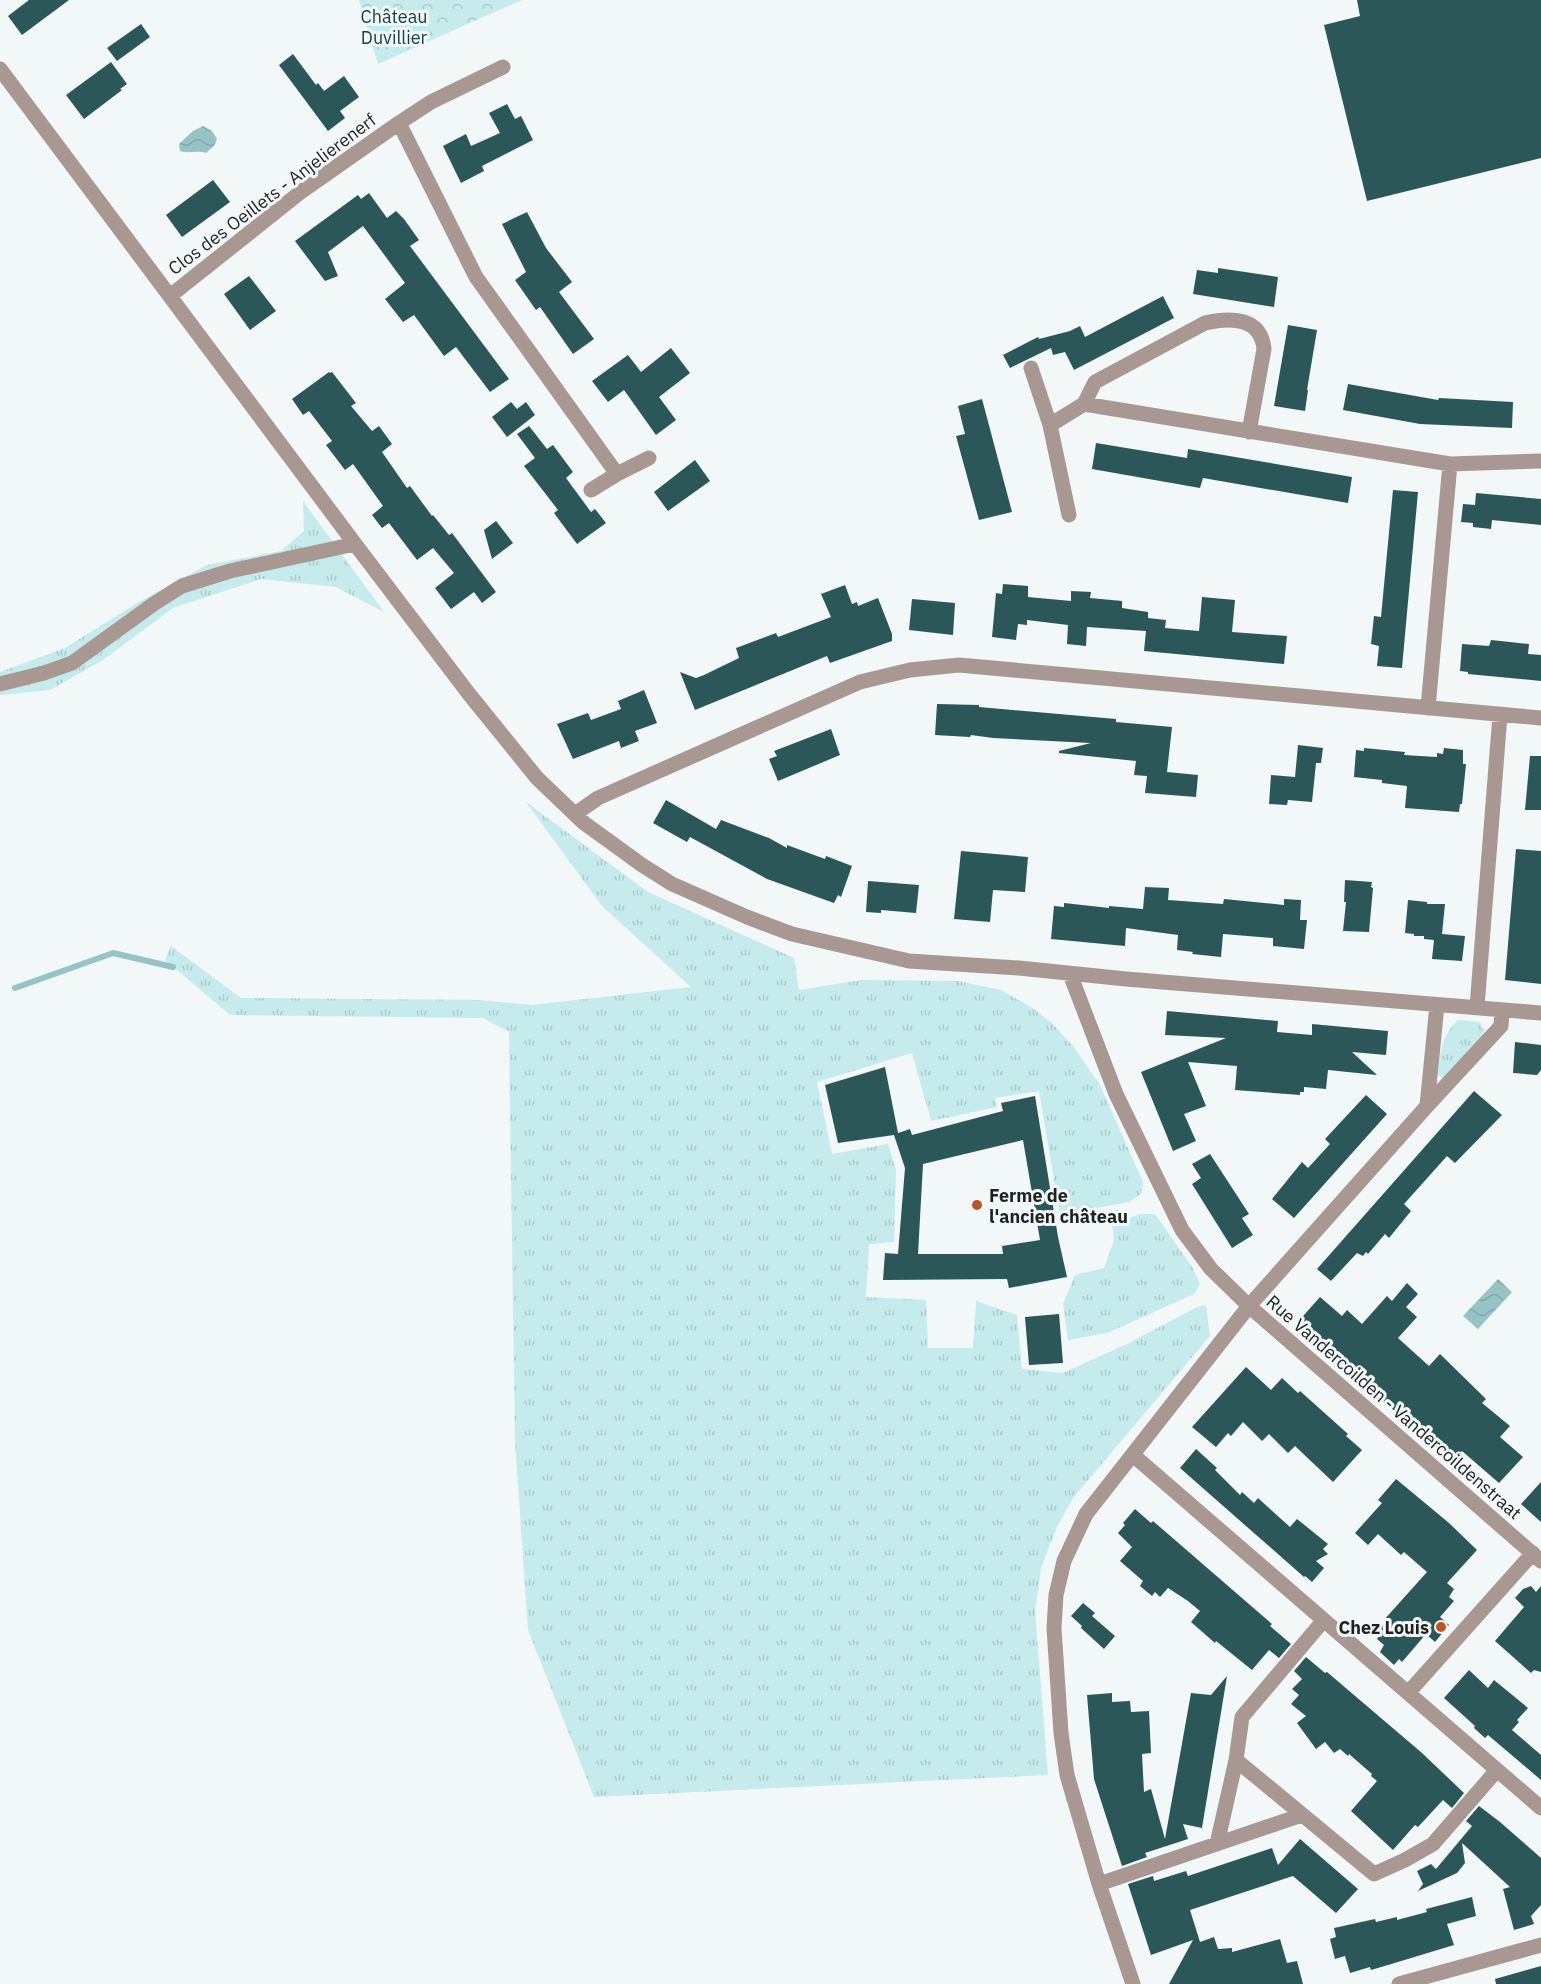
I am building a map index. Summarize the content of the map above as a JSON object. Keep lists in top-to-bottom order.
{
  "streets": {
    "street": ["Clos des Oeillets - Anjelierenerf", "Rue Vandercoilden - Vandercoildenstraat"]
  },
  "parks": ["Château Duvillier"],
  "places": ["Ferme de l'ancien château", "Chez Louis"]
}
